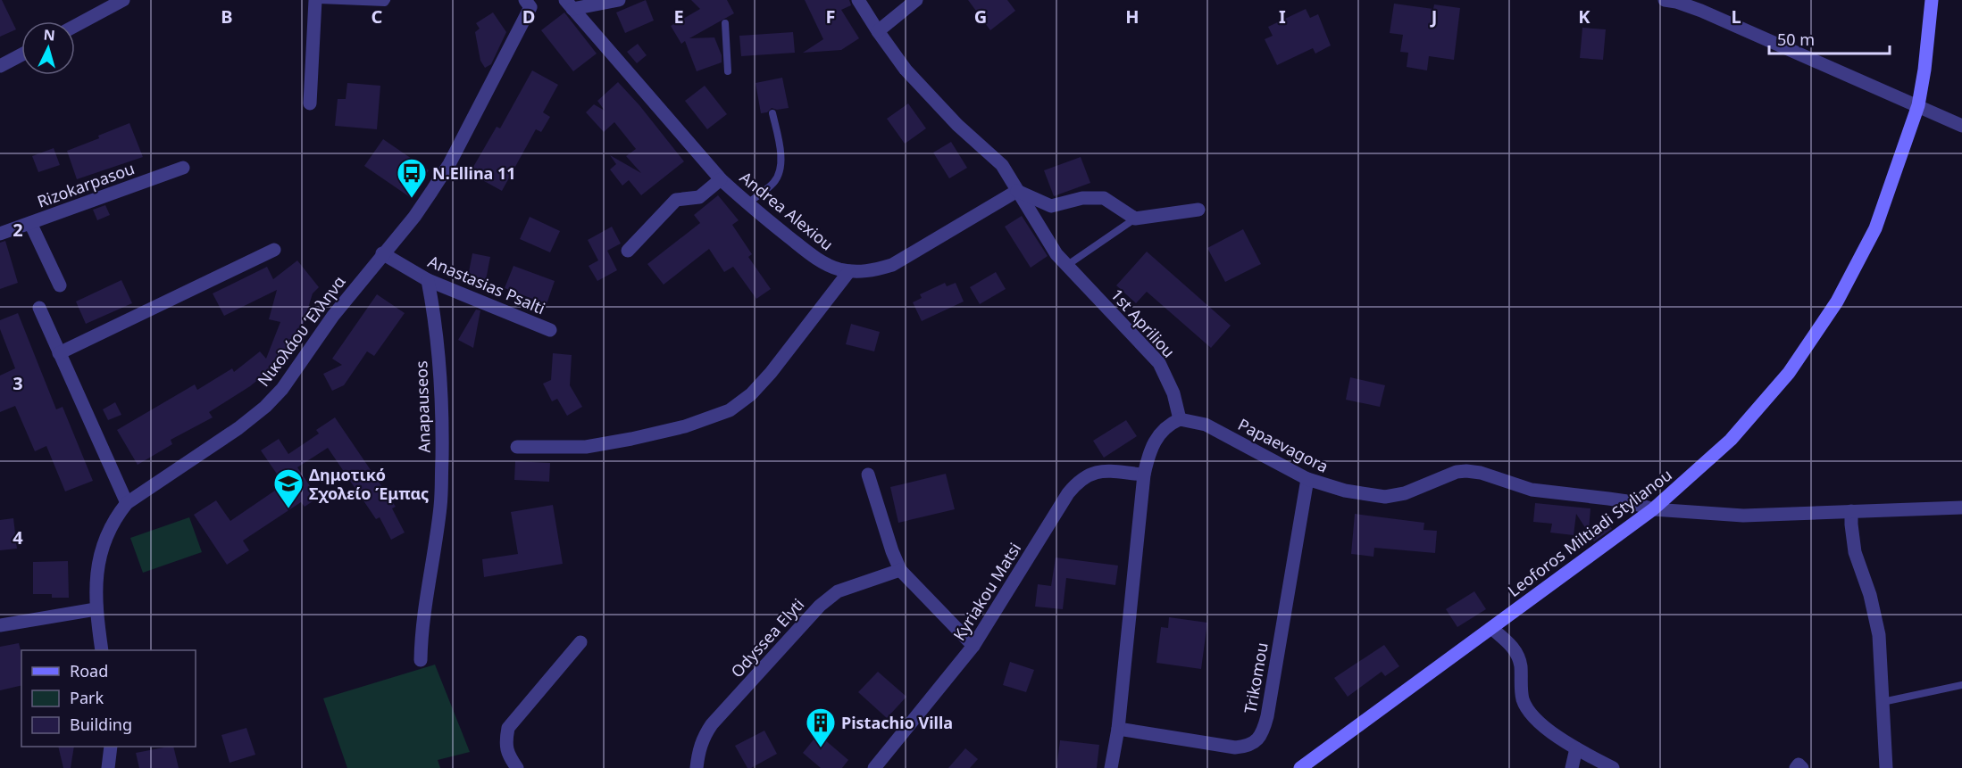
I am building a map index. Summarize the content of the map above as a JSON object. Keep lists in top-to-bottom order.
{
  "streets": {
    "main road": ["Leoforos Miltiadi Stylianou"],
    "street": [
      "Rizokarpasou",
      "Andrea Alexiou",
      "Anastasias Psalti",
      "1st Apriliou",
      "Νικολάου Έλληνα",
      "Anapauseos",
      "Papaevagora",
      "Kyriakou Matsi",
      "Odyssea Elyti",
      "Trikomou"
    ]
  },
  "crossings": [
    ["Andrea Alexiou", "1st Apriliou"],
    ["Anastasias Psalti", "Νικολάου Έλληνα"],
    ["Anastasias Psalti", "Anapauseos"],
    ["1st Apriliou", "Papaevagora"],
    ["Papaevagora", "Leoforos Miltiadi Stylianou"],
    ["Papaevagora", "Trikomou"]
  ],
  "places": {
    "bus stop": ["N.Ellina 11"],
    "school or university": ["Δημοτικό Σχολείο Έμπας"],
    "building": ["Pistachio Villa"]
  },
  "legend": ["Road", "Park", "Building"],
  "scale_bar": "50 m",
  "north": "top",
  "grid": {
    "columns": [
      "B",
      "C",
      "D",
      "E",
      "F",
      "G",
      "H",
      "I",
      "J",
      "K",
      "L"
    ],
    "rows": ["2", "3", "4"]
  }
}
